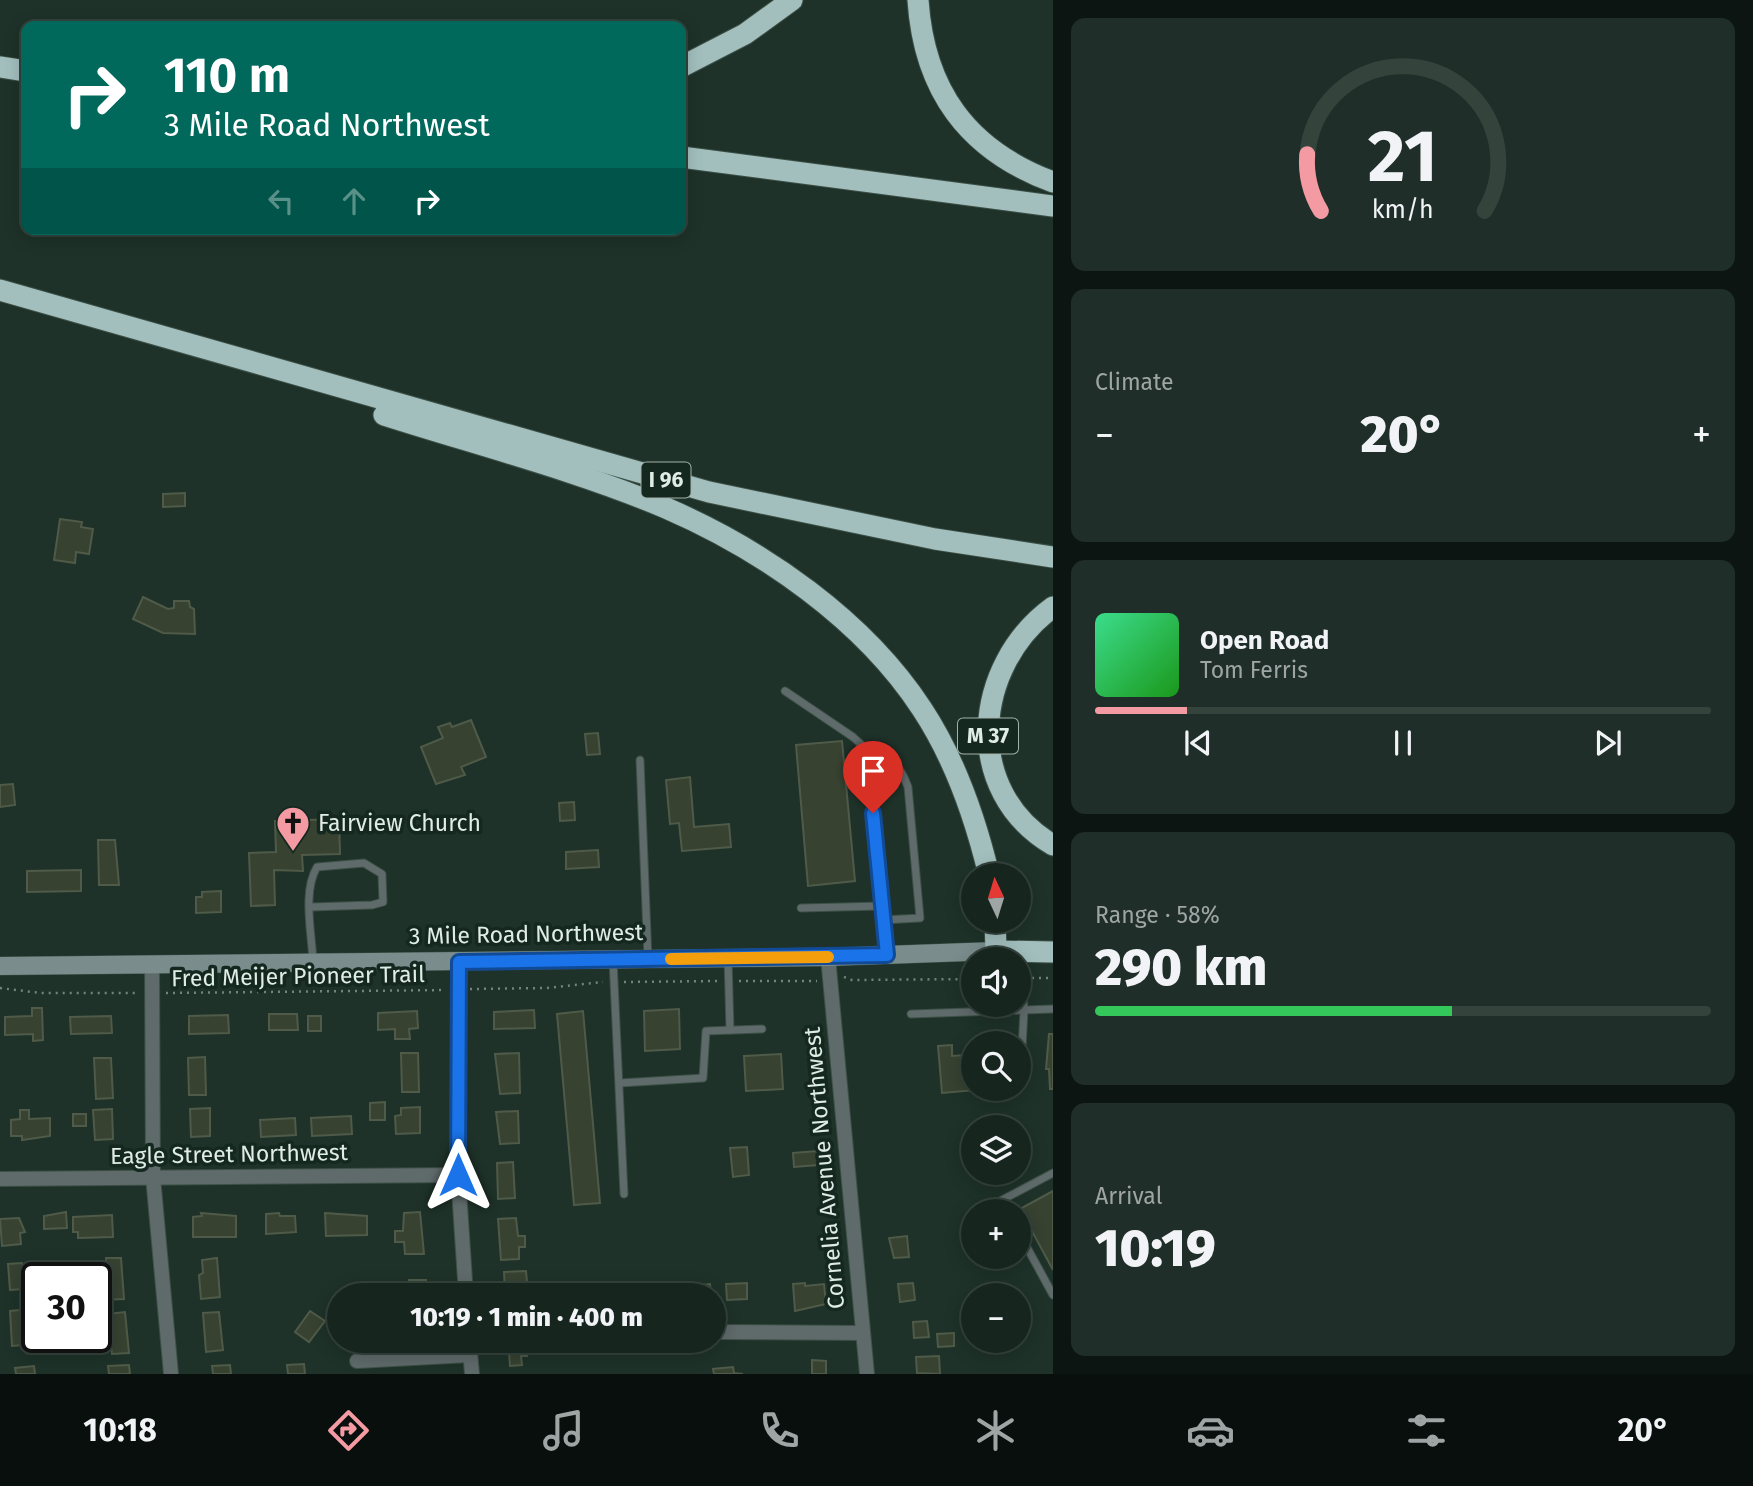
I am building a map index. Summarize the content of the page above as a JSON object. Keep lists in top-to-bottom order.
{
  "streets": {
    "highway": ["I 96", "M 37", "3 Mile Road Northwest"],
    "street": ["Eagle Street Northwest", "Cornelia Avenue Northwest"],
    "path": ["Fred Meijer Pioneer Trail"]
  },
  "crossings": [
    ["3 Mile Road Northwest", "Cornelia Avenue Northwest"],
    ["Fred Meijer Pioneer Trail", "Cornelia Avenue Northwest"]
  ],
  "places": {
    "church": ["Fairview Church"]
  },
  "north": "top",
  "page": {
    "turn": ["110 m", "3 Mile Road Northwest"],
    "tile": [
      "Climate",
      ["Range · 58%", "290 km"],
      ["Arrival", "10:19"]
    ],
    "heat": ["−", "20°", "+"],
    "song": ["Open Road", "Tom Ferris"],
    "map_buttons": ["+", "−"],
    "limit": "30",
    "trip": "10:19 · 1 min · 400 m",
    "tabs": ["10:18", "20°"],
    "gauge": ["21", "km/h"]
  }
}
